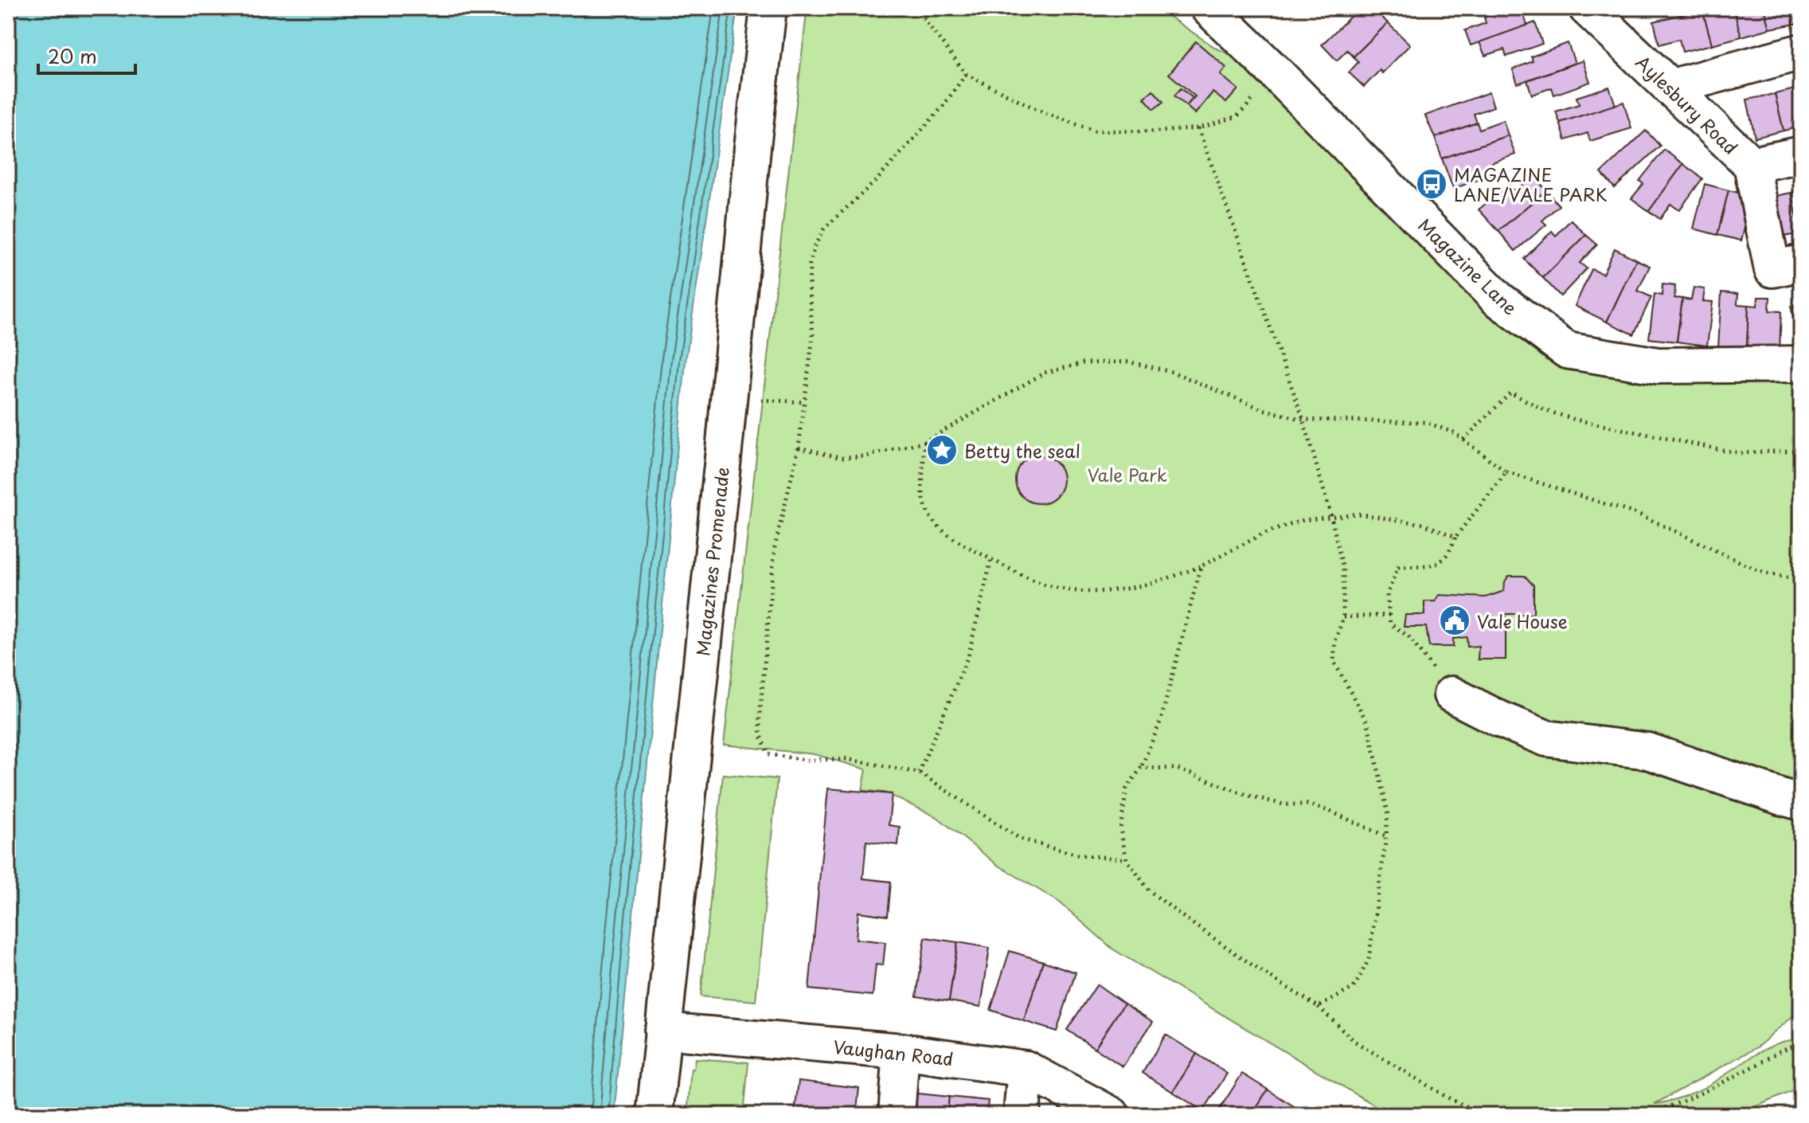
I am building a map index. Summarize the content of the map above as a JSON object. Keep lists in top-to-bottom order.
{
  "streets": {
    "street": [
      "Aylesbury Road",
      "Magazine Lane",
      "Magazines Promenade",
      "Vaughan Road"
    ]
  },
  "crossings": [
    ["Magazines Promenade", "Vaughan Road"]
  ],
  "parks": ["Vale Park"],
  "places": {
    "bus stop": ["MAGAZINE LANE/VALE PARK"],
    "place": ["Betty the seal"],
    "public building": ["Vale House"]
  },
  "scale_bar": "20 m"
}
